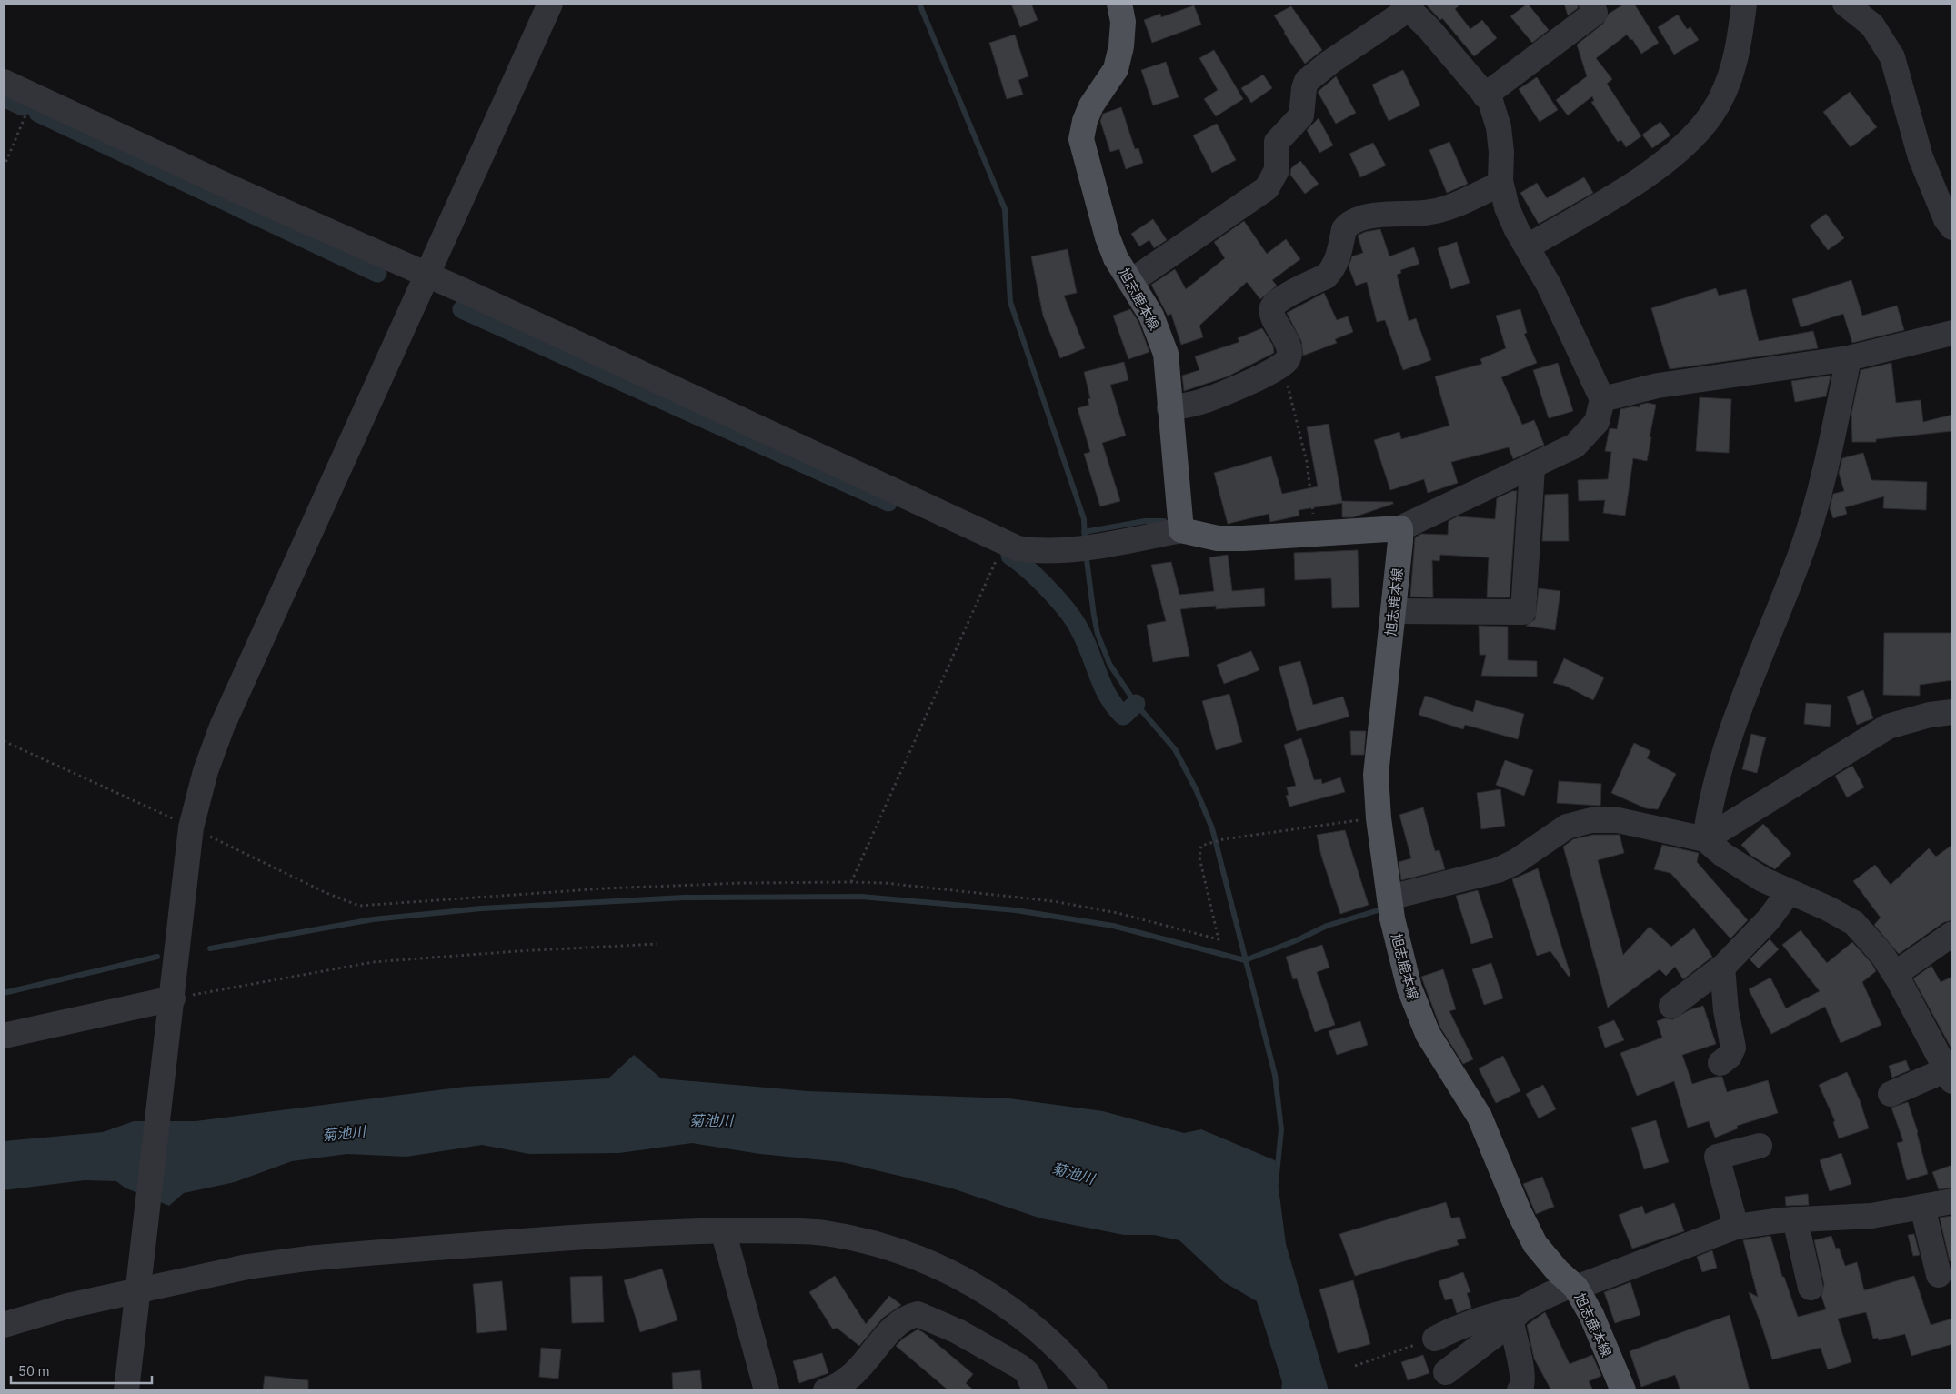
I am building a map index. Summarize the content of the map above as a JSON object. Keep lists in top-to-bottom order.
{
  "streets": {
    "main road": ["旭志鹿本線"]
  },
  "water": ["菊池川"],
  "scale_bar": "50 m"
}
